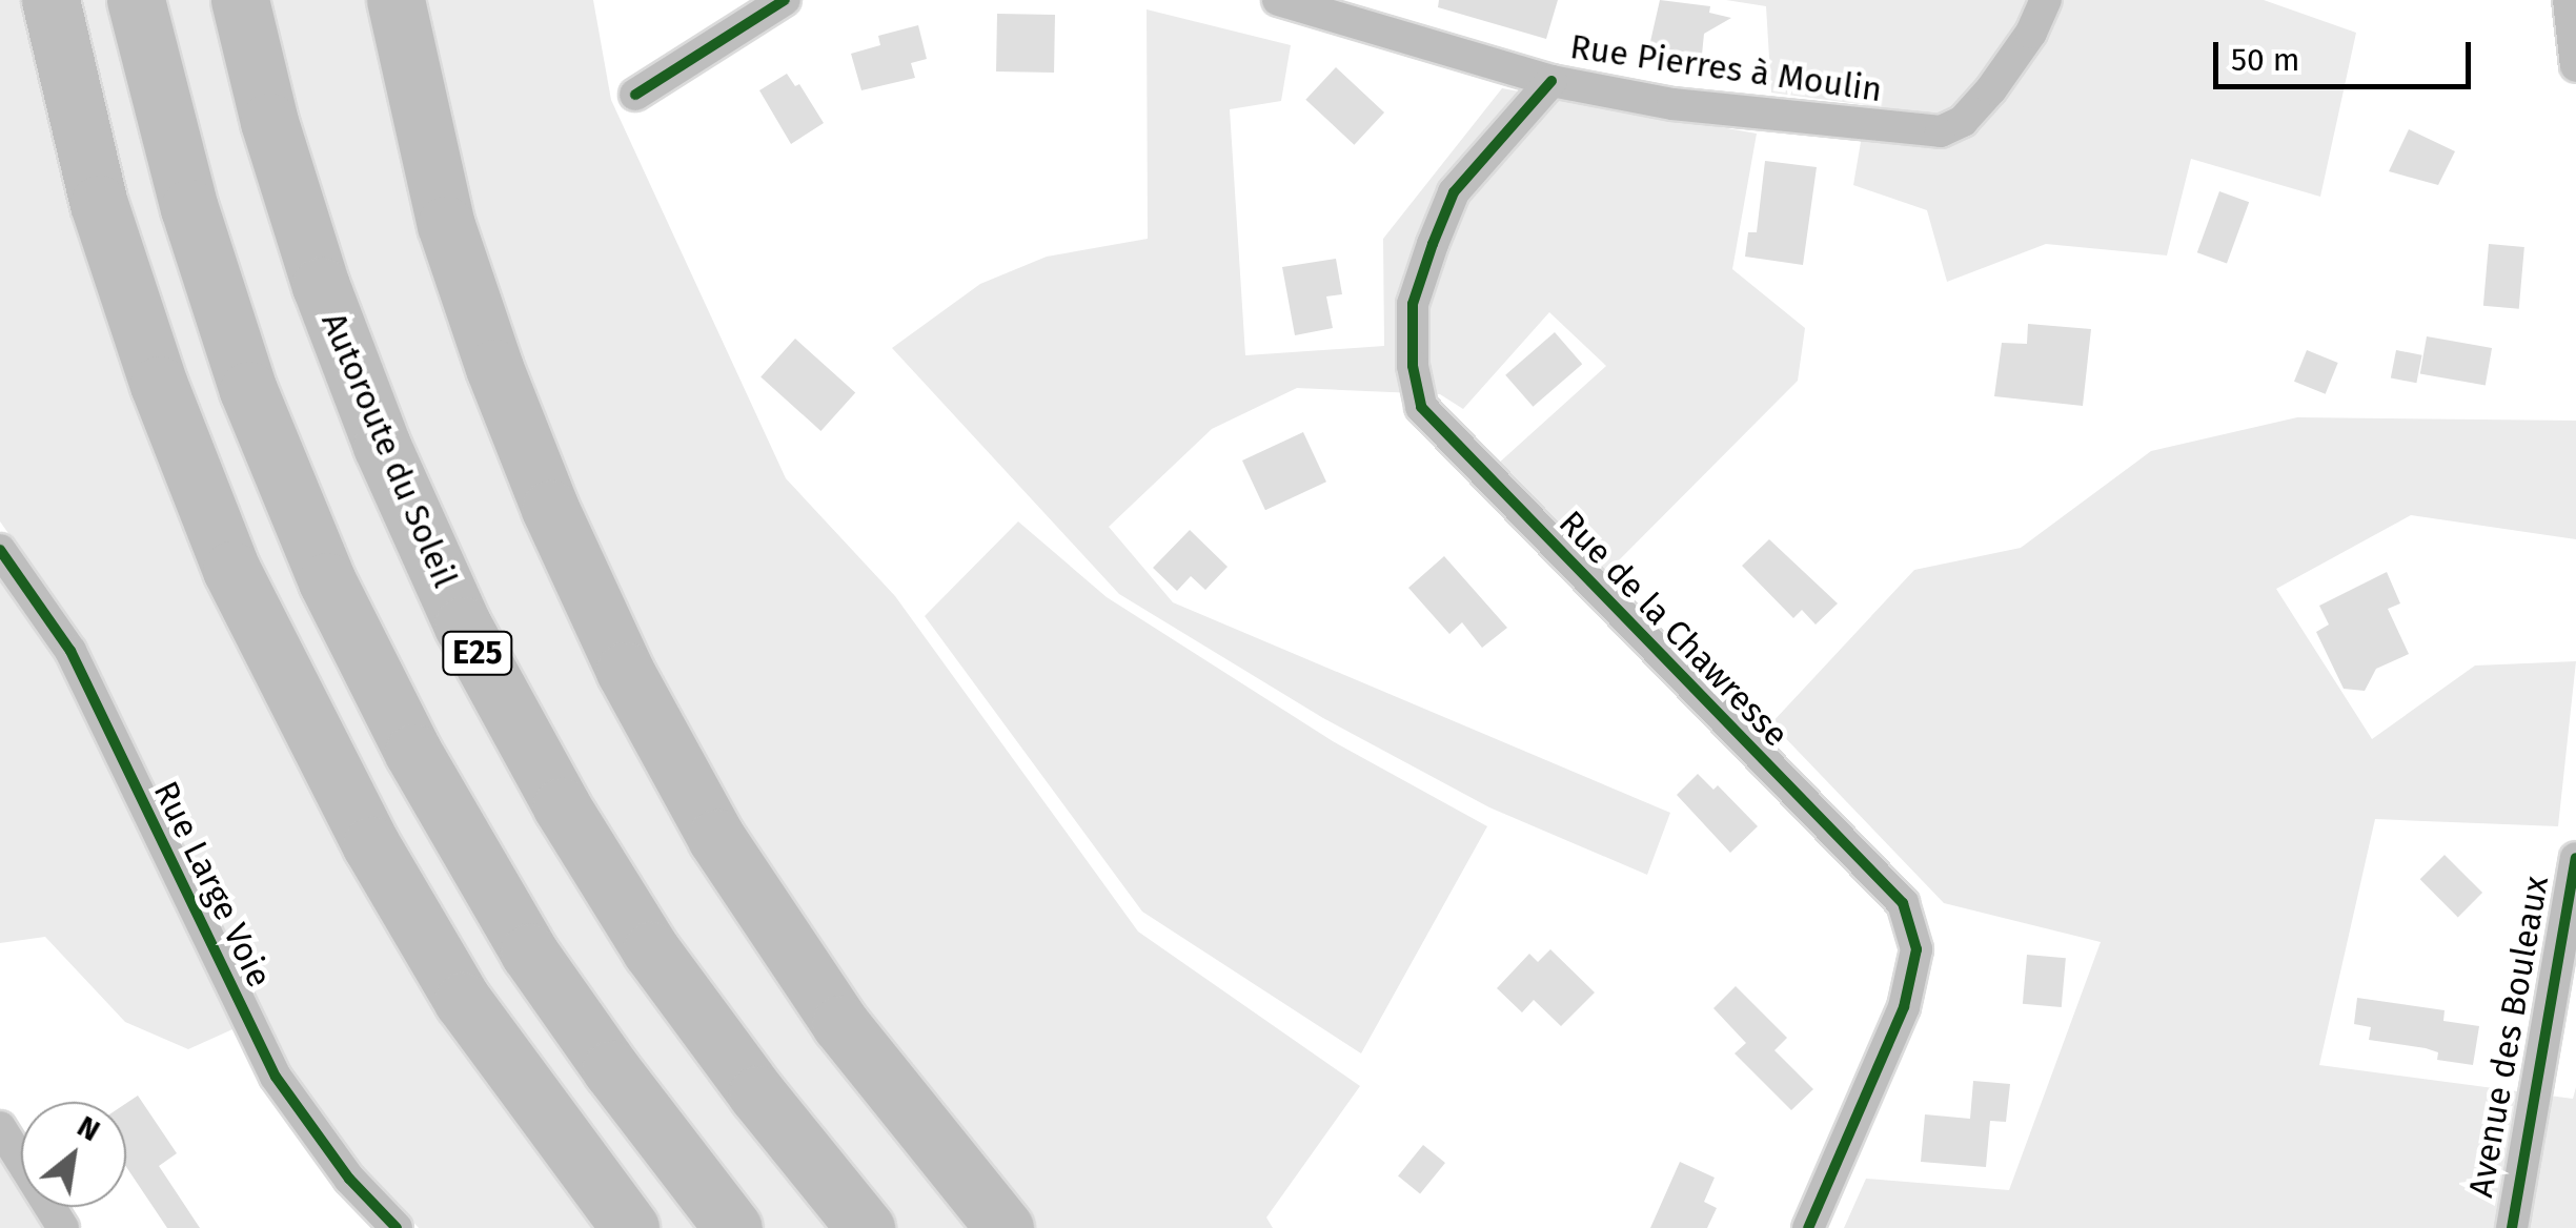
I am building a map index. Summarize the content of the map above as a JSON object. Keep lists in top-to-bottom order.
{
  "streets": {
    "highway": ["Autoroute du Soleil", "E25"],
    "street": [
      "Rue Pierres à Moulin",
      "Rue de la Chawresse",
      "Rue Large Voie",
      "Avenue des Bouleaux"
    ]
  },
  "crossings": [
    ["Rue Pierres à Moulin", "Rue de la Chawresse"]
  ],
  "scale_bar": "50 m",
  "north": "top right"
}
